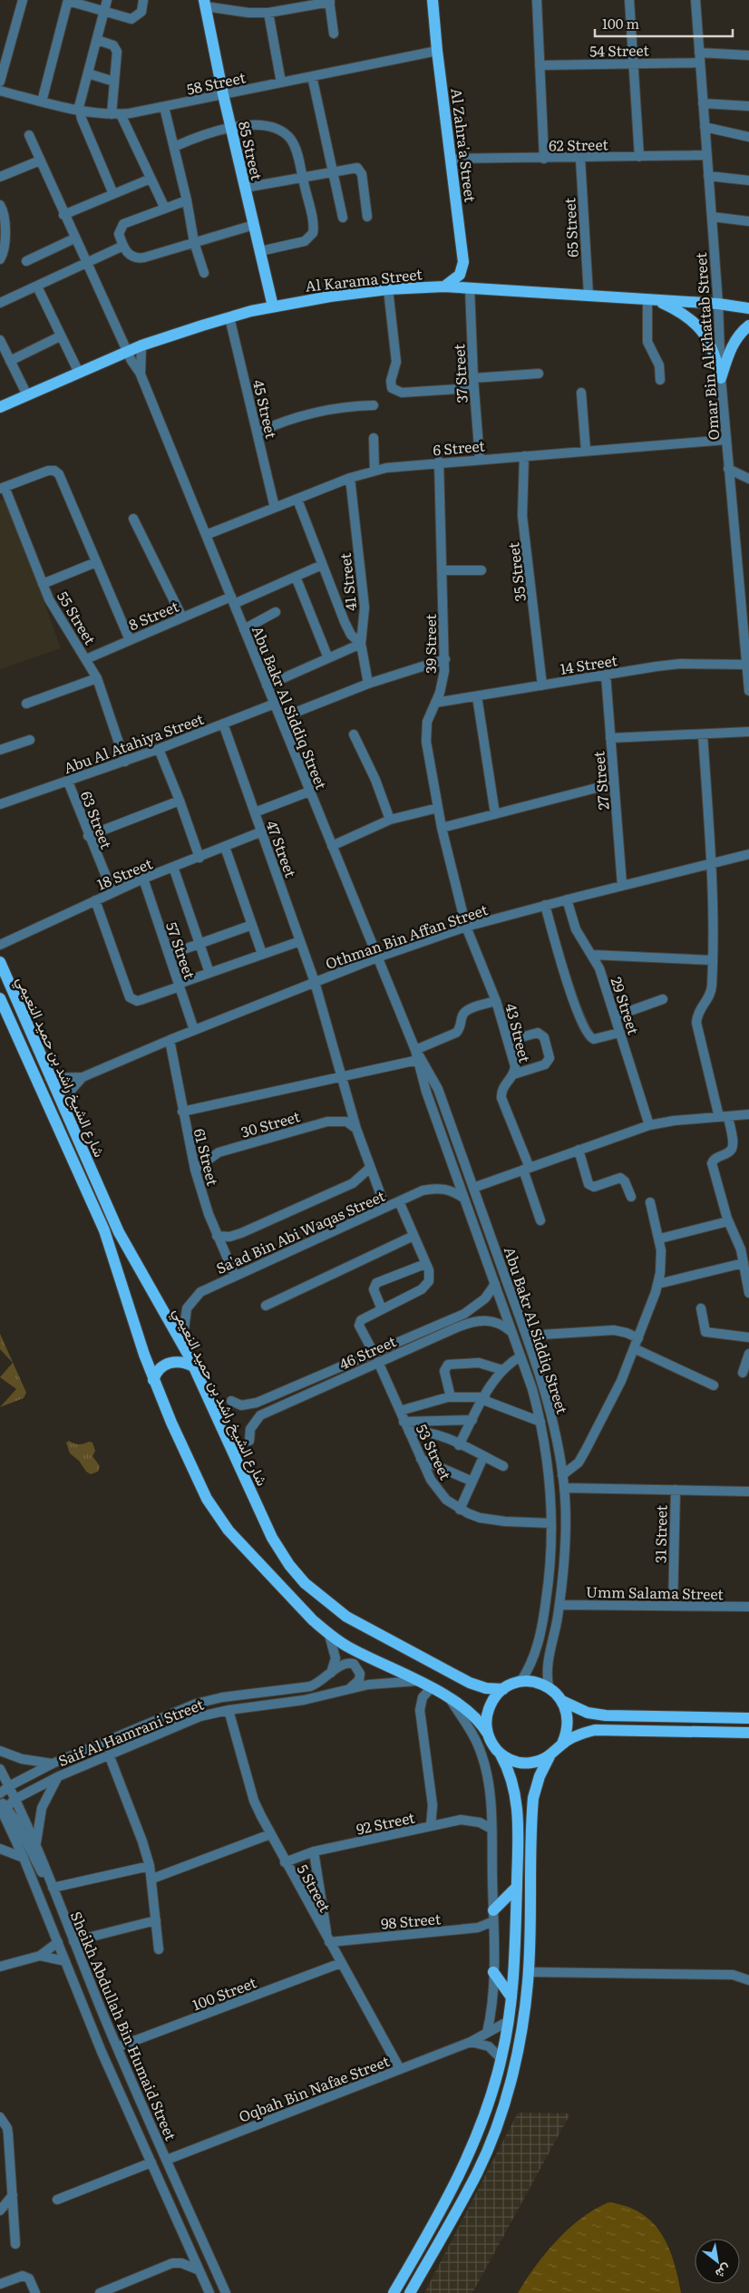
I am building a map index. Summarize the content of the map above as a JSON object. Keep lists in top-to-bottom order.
{
  "streets": {
    "main road": [
      "Al Zahra'a Street",
      "85 Street",
      "Al Karama Street",
      "شارع الشيخ راشد بن حميد النعيمي"
    ],
    "street": [
      "54 Street",
      "58 Street",
      "62 Street",
      "65 Street",
      "Omar Bin Al Khattab Street",
      "37 Street",
      "45 Street",
      "6 Street",
      "35 Street",
      "41 Street",
      "8 Street",
      "55 Street",
      "39 Street",
      "14 Street",
      "Abu Bakr Al Siddiq Street",
      "Abu Al Atahiya Street",
      "27 Street",
      "63 Street",
      "47 Street",
      "18 Street",
      "Othman Bin Affan Street",
      "57 Street",
      "29 Street",
      "43 Street",
      "30 Street",
      "61 Street",
      "Sa'ad Bin Abi Waqas Street",
      "46 Street",
      "53 Street",
      "31 Street",
      "Umm Salama Street",
      "Saif Al Hamrani Street",
      "92 Street",
      "5 Street",
      "98 Street",
      "100 Street",
      "Sheikh Abdullah Bin Humaid Street",
      "Oqbah Bin Nafae Street"
    ]
  },
  "crossings": [
    ["54 Street", "Omar Bin Al Khattab Street"],
    ["58 Street", "Al Zahra'a Street"],
    ["58 Street", "85 Street"],
    ["62 Street", "Al Zahra'a Street"],
    ["62 Street", "65 Street"],
    ["62 Street", "Omar Bin Al Khattab Street"],
    ["Al Zahra'a Street", "Al Karama Street"],
    ["85 Street", "Al Karama Street"],
    ["65 Street", "Al Karama Street"],
    ["Al Karama Street", "Omar Bin Al Khattab Street"],
    ["Al Karama Street", "37 Street"],
    ["Al Karama Street", "45 Street"],
    ["Al Karama Street", "Abu Bakr Al Siddiq Street"],
    ["Omar Bin Al Khattab Street", "6 Street"],
    ["Omar Bin Al Khattab Street", "14 Street"],
    ["37 Street", "6 Street"],
    ["45 Street", "6 Street"],
    ["6 Street", "35 Street"],
    ["6 Street", "41 Street"],
    ["6 Street", "39 Street"],
    ["6 Street", "Abu Bakr Al Siddiq Street"],
    ["35 Street", "14 Street"],
    ["8 Street", "55 Street"],
    ["8 Street", "Abu Bakr Al Siddiq Street"],
    ["55 Street", "Abu Al Atahiya Street"],
    ["39 Street", "14 Street"],
    ["39 Street", "Othman Bin Affan Street"],
    ["39 Street", "43 Street"],
    ["14 Street", "27 Street"],
    ["Abu Bakr Al Siddiq Street", "Abu Al Atahiya Street"],
    ["Abu Bakr Al Siddiq Street", "Othman Bin Affan Street"],
    ["Abu Bakr Al Siddiq Street", "شارع الشيخ راشد بن حميد النعيمي"],
    ["Abu Bakr Al Siddiq Street", "Sa'ad Bin Abi Waqas Street"],
    ["Abu Bakr Al Siddiq Street", "46 Street"],
    ["Abu Bakr Al Siddiq Street", "53 Street"],
    ["Abu Bakr Al Siddiq Street", "Umm Salama Street"],
    ["Abu Al Atahiya Street", "63 Street"],
    ["Abu Al Atahiya Street", "47 Street"],
    ["27 Street", "Othman Bin Affan Street"],
    ["63 Street", "18 Street"],
    ["47 Street", "18 Street"],
    ["47 Street", "Othman Bin Affan Street"],
    ["47 Street", "30 Street"],
    ["47 Street", "Sa'ad Bin Abi Waqas Street"],
    ["18 Street", "57 Street"],
    ["Othman Bin Affan Street", "57 Street"],
    ["Othman Bin Affan Street", "29 Street"],
    ["Othman Bin Affan Street", "43 Street"],
    ["Othman Bin Affan Street", "شارع الشيخ راشد بن حميد النعيمي"],
    ["Othman Bin Affan Street", "61 Street"],
    ["شارع الشيخ راشد بن حميد النعيمي", "Sa'ad Bin Abi Waqas Street"],
    ["شارع الشيخ راشد بن حميد النعيمي", "Saif Al Hamrani Street"],
    ["30 Street", "61 Street"],
    ["61 Street", "Sa'ad Bin Abi Waqas Street"],
    ["46 Street", "53 Street"],
    ["31 Street", "Umm Salama Street"],
    ["Saif Al Hamrani Street", "5 Street"],
    ["Saif Al Hamrani Street", "Sheikh Abdullah Bin Humaid Street"],
    ["92 Street", "5 Street"],
    ["5 Street", "98 Street"],
    ["5 Street", "100 Street"],
    ["5 Street", "Oqbah Bin Nafae Street"],
    ["100 Street", "Sheikh Abdullah Bin Humaid Street"],
    ["Sheikh Abdullah Bin Humaid Street", "Oqbah Bin Nafae Street"]
  ],
  "scale_bar": "100 m",
  "north": "bottom right"
}
